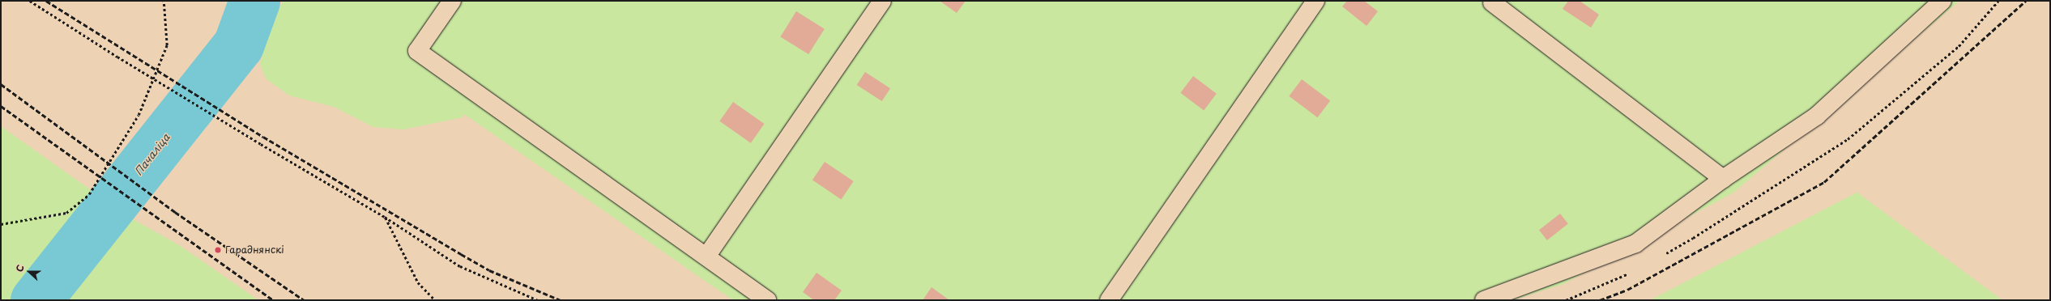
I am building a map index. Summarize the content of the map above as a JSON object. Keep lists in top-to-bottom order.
{
  "water": ["Пачаліца"],
  "places": ["Гараднянскі"],
  "north": "left"
}
